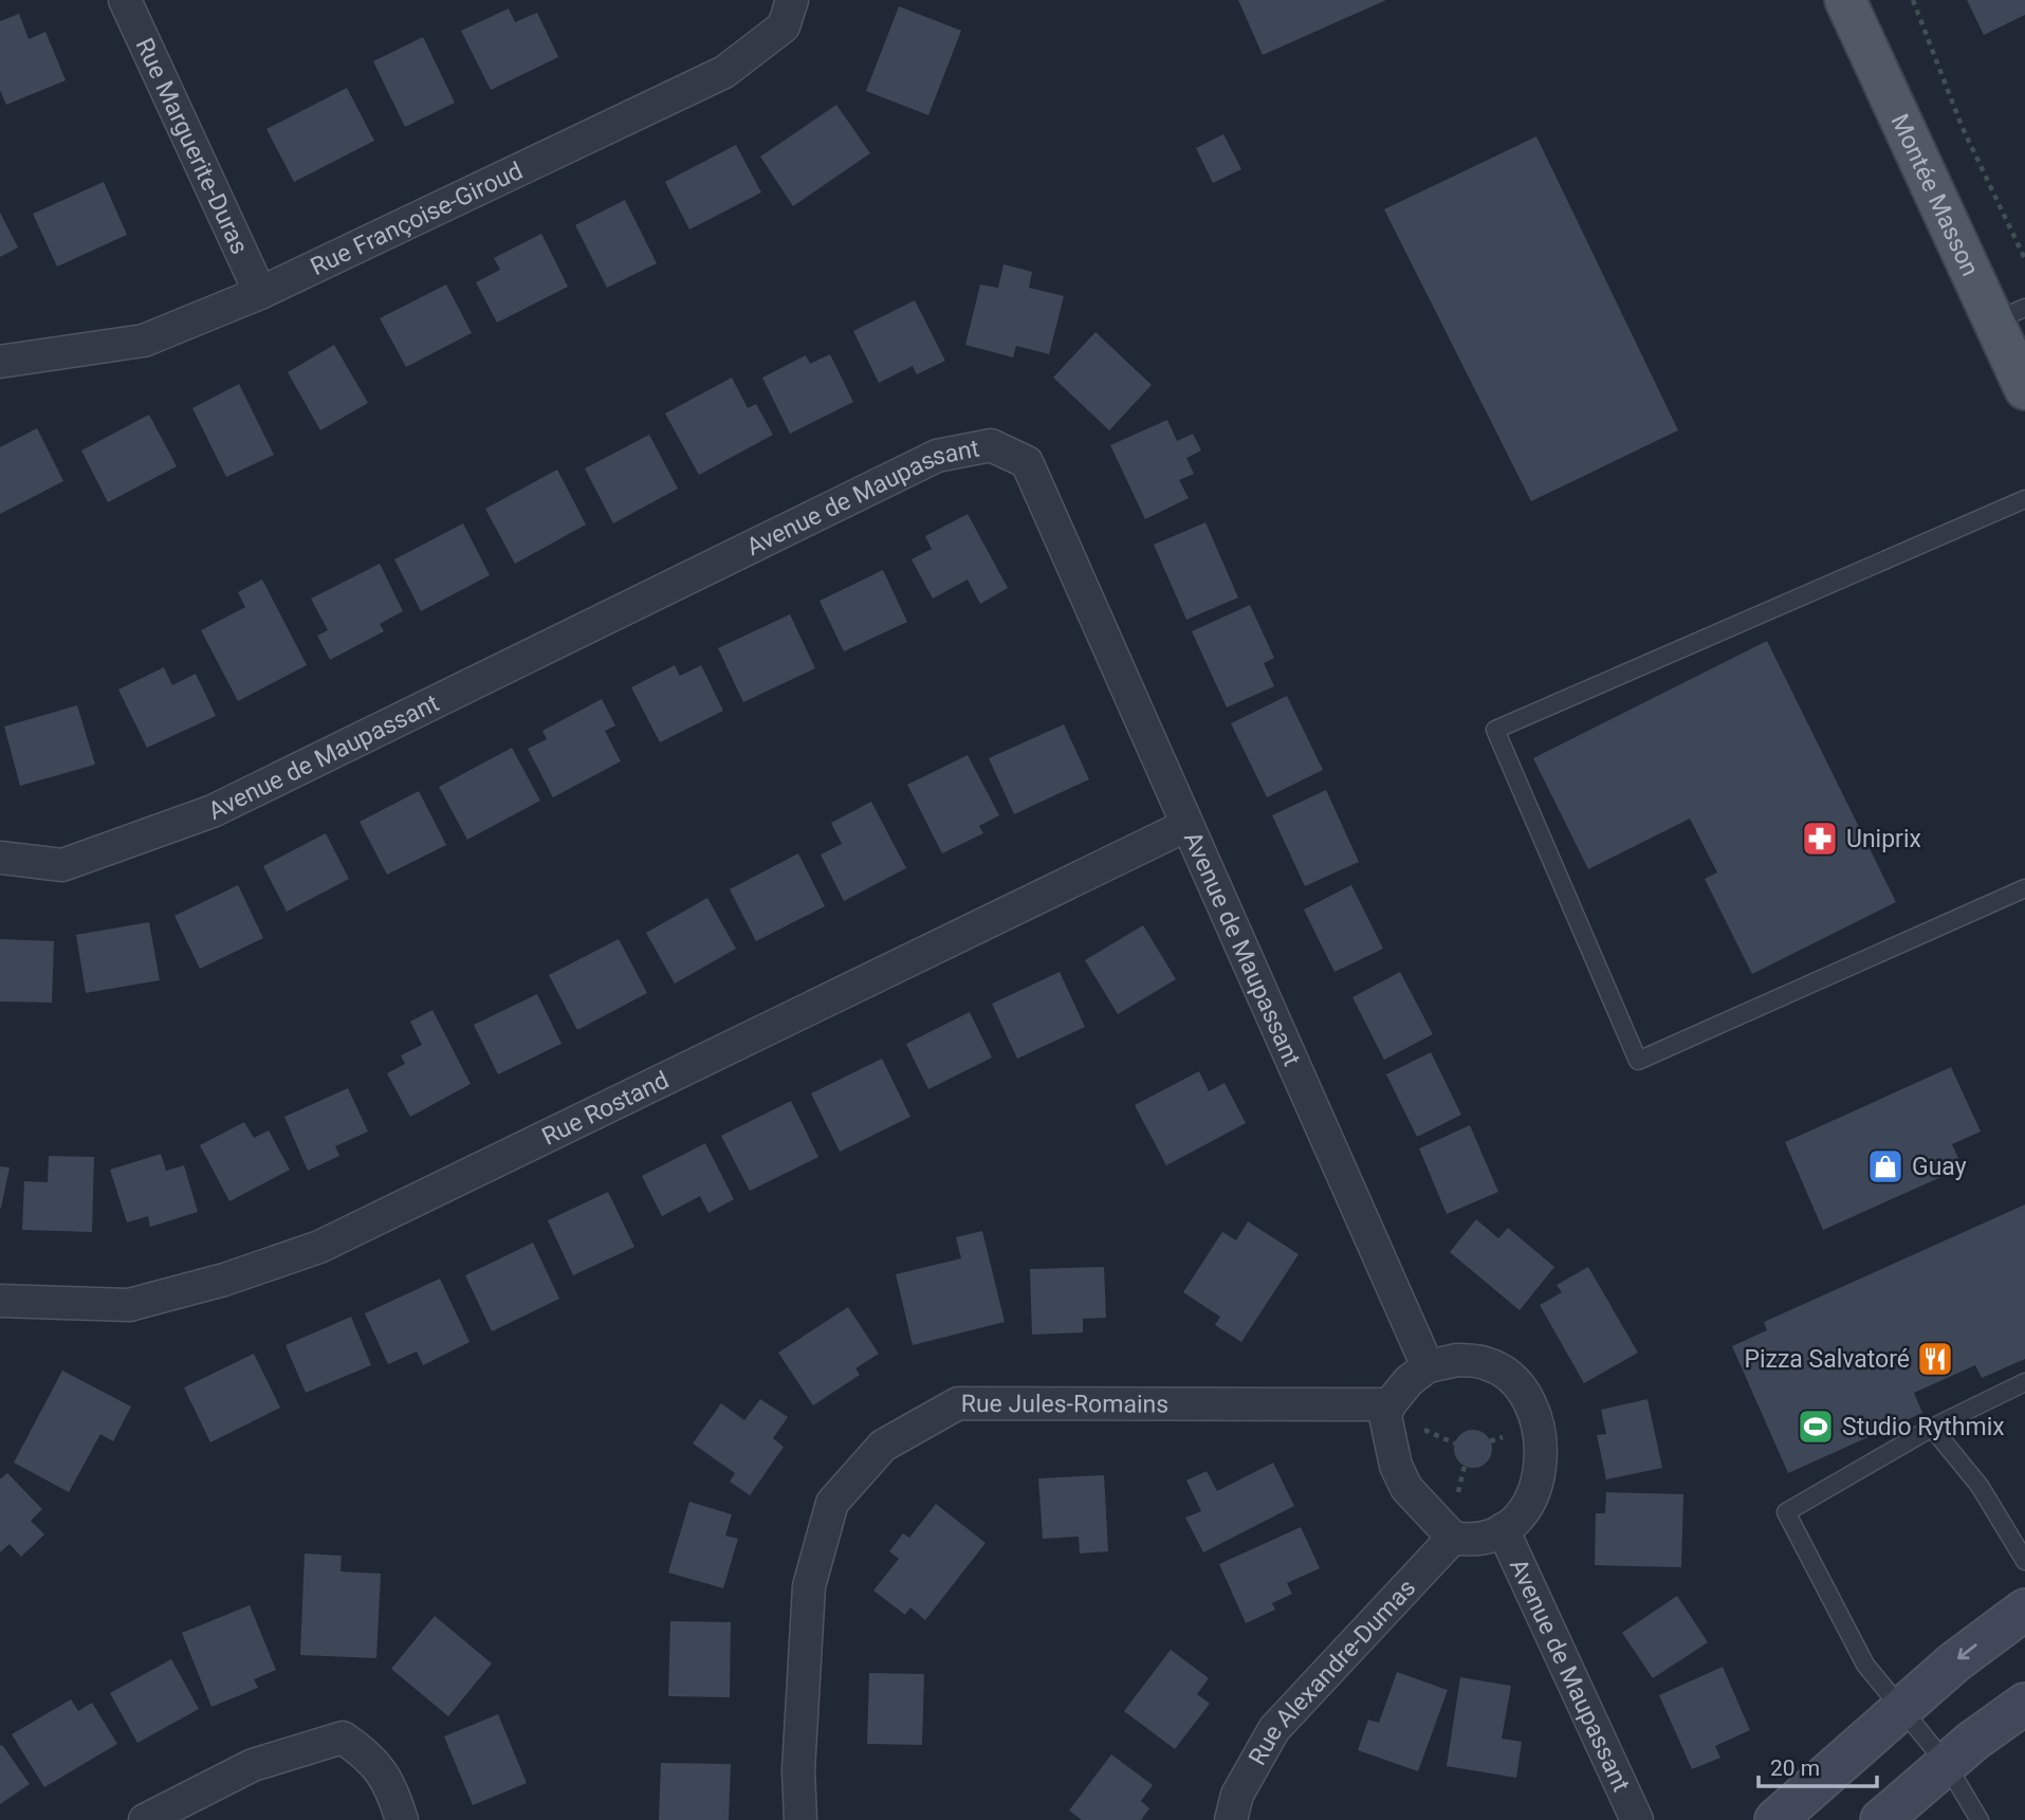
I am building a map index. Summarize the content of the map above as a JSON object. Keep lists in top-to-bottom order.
{
  "streets": {
    "main road": ["Montée Masson"],
    "street": [
      "Rue Marguerite-Duras",
      "Rue Françoise-Giroud",
      "Avenue de Maupassant",
      "Rue Rostand",
      "Rue Jules-Romains",
      "Rue Alexandre-Dumas"
    ]
  },
  "crossings": [
    ["Rue Marguerite-Duras", "Rue Françoise-Giroud"],
    ["Avenue de Maupassant", "Rue Rostand"],
    ["Avenue de Maupassant", "Rue Jules-Romains"],
    ["Avenue de Maupassant", "Rue Alexandre-Dumas"],
    ["Rue Jules-Romains", "Rue Alexandre-Dumas"]
  ],
  "places": {
    "pharmacy": ["Uniprix"],
    "shop": ["Guay"],
    "restaurant": ["Pizza Salvatoré"],
    "sports": ["Studio Rythmix"]
  },
  "scale_bar": "20 m"
}
